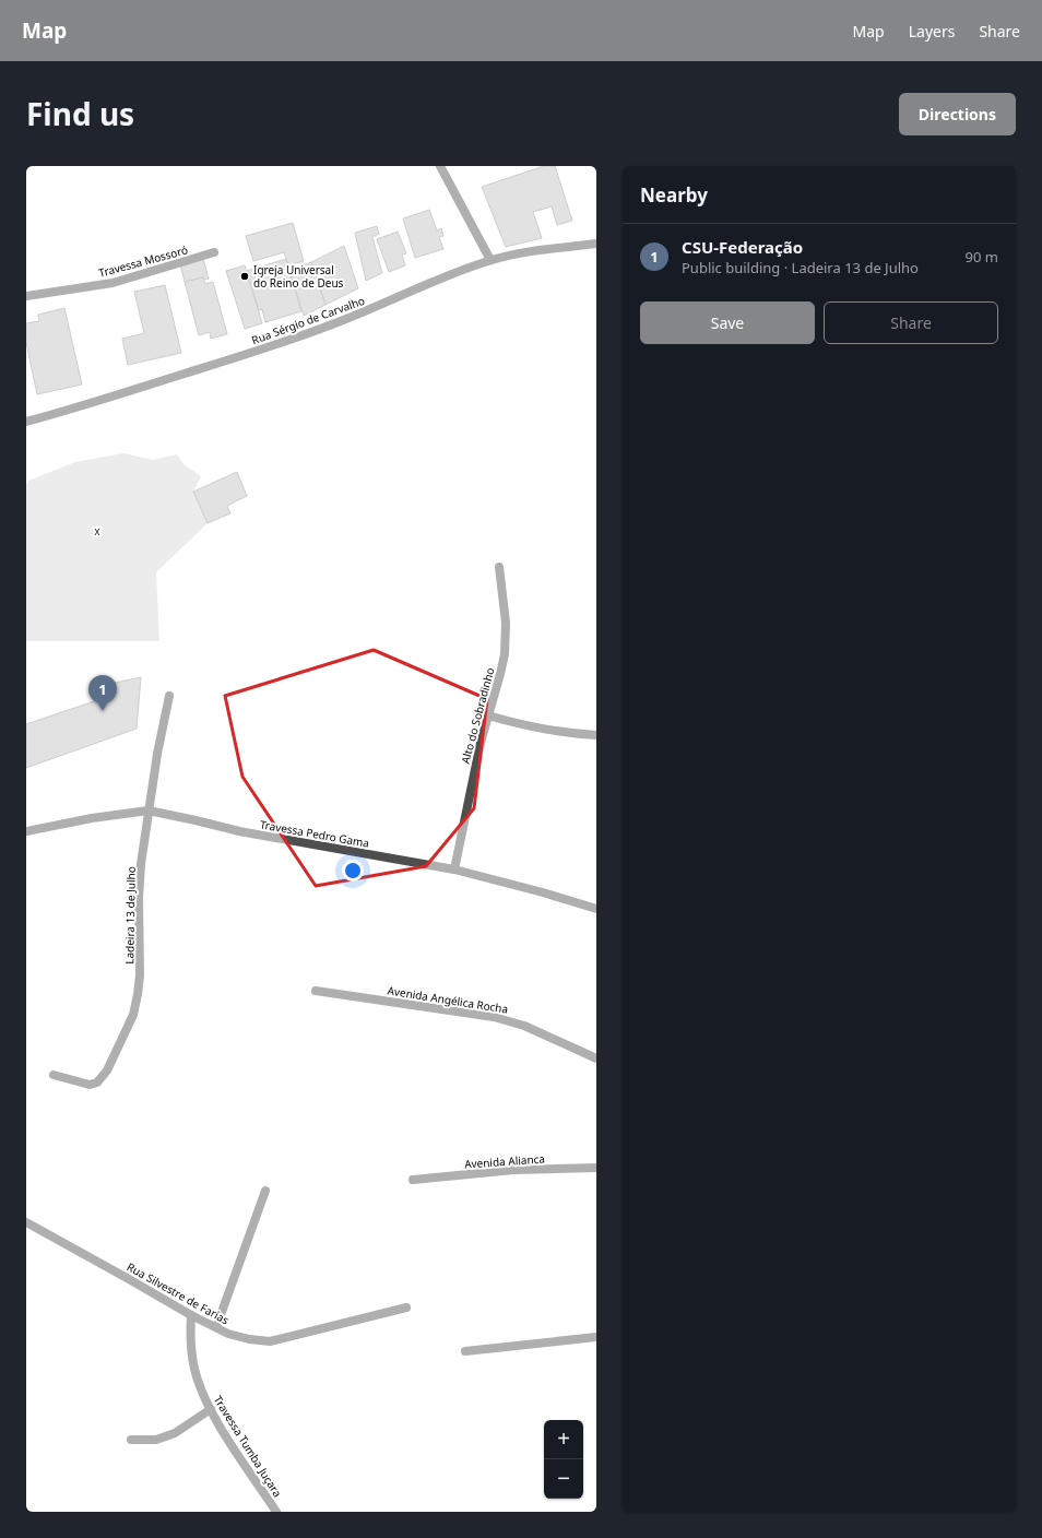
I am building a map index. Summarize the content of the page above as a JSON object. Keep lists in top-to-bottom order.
{
  "streets": {
    "street": [
      "Travessa Mossoró",
      "Rua Sérgio de Carvalho",
      "Alto do Sobradinho",
      "Travessa Pedro Gama",
      "Ladeira 13 de Julho",
      "Avenida Angélica Rocha",
      "Avenida Alianca",
      "Rua Silvestre de Farias",
      "Travessa Tumba Juçara"
    ]
  },
  "crossings": [
    ["Alto do Sobradinho", "Travessa Pedro Gama"],
    ["Travessa Pedro Gama", "Ladeira 13 de Julho"],
    ["Rua Silvestre de Farias", "Travessa Tumba Juçara"]
  ],
  "parks": ["x"],
  "places": ["Igreja Universal do Reino de Deus"],
  "page": {
    "header": "Map",
    "nav": ["Map", "Layers", "Share"],
    "title": "Find us",
    "buttons": [
      "Directions",
      ["Save", "Share"]
    ],
    "heading": "Nearby",
    "list": [
      {
        "mark": "1",
        "name": "CSU-Federação",
        "note": "Public building · Ladeira 13 de Julho",
        "value": "90 m"
      }
    ],
    "pins": "1",
    "map_buttons": ["+", "−"]
  }
}
